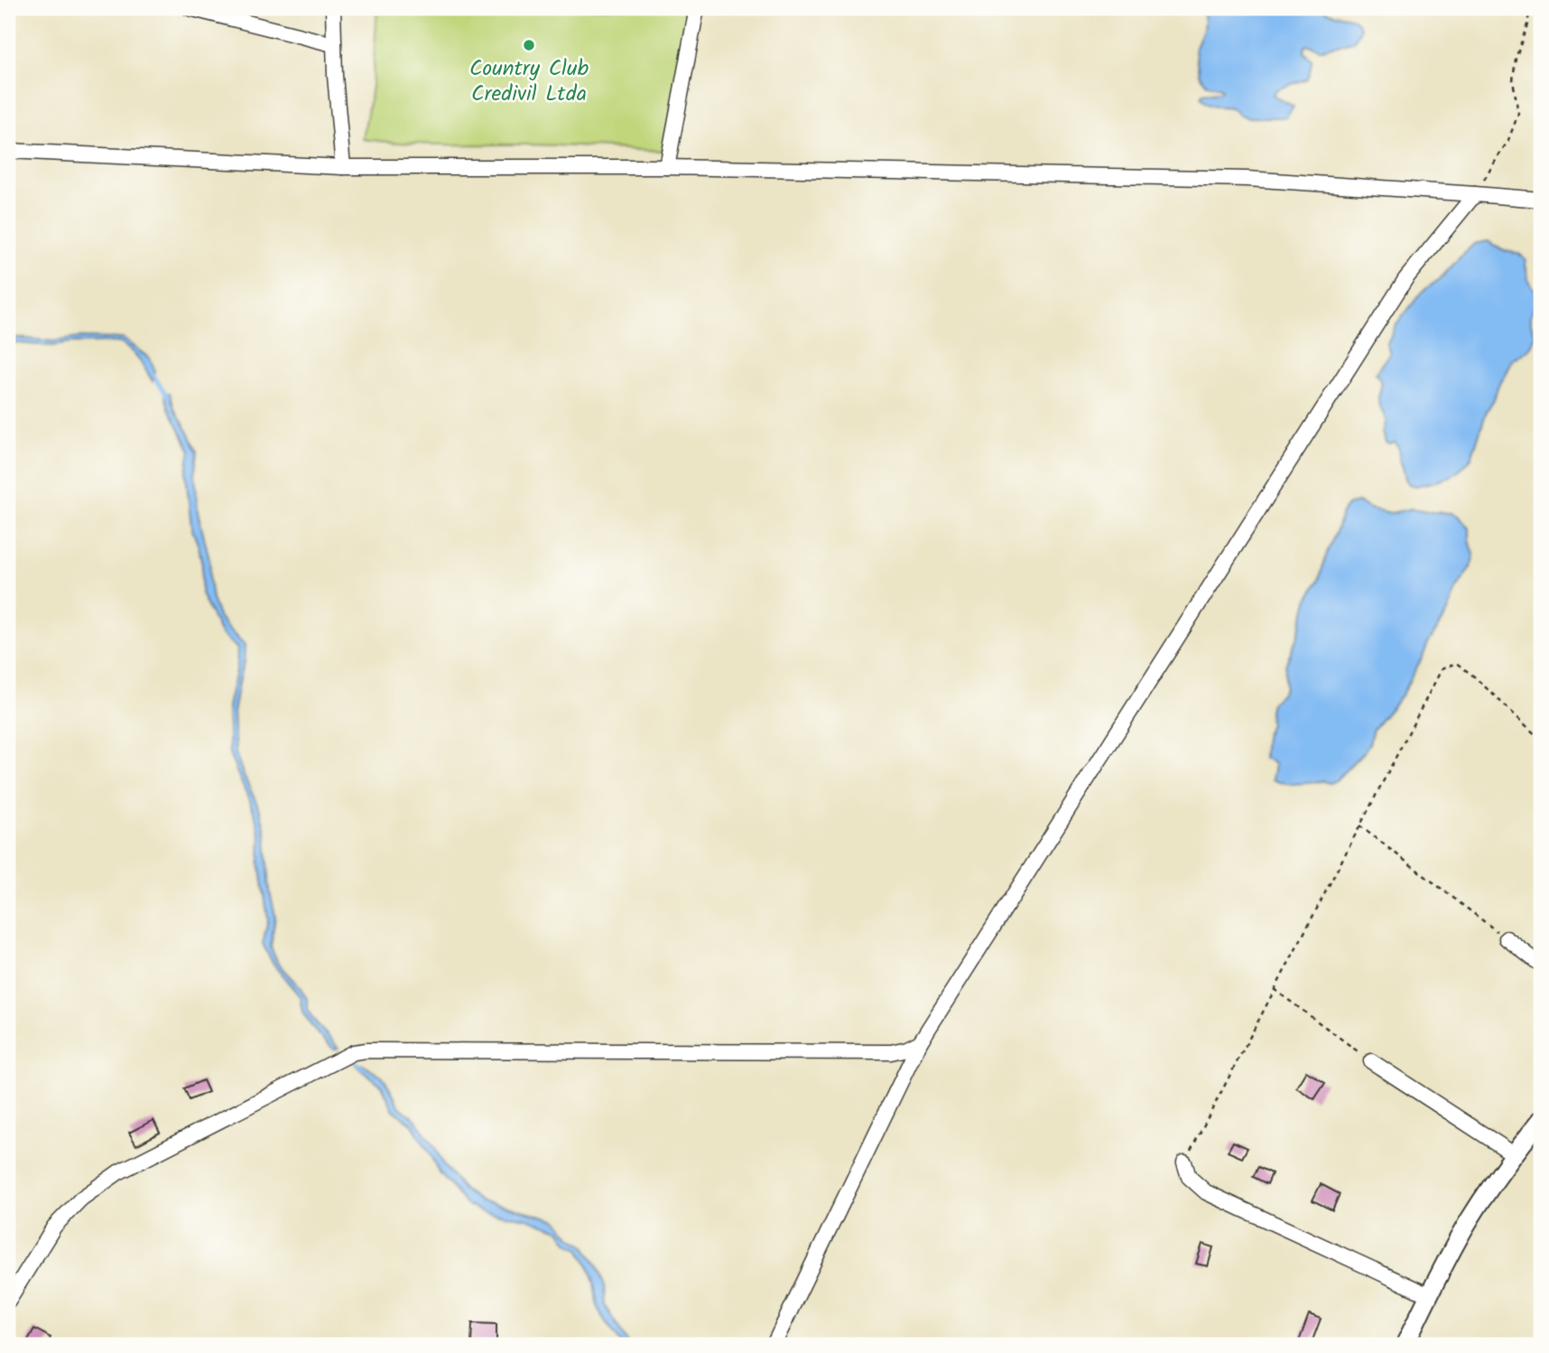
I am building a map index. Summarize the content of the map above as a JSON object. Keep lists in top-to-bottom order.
{
  "places": ["Country Club Credivil Ltda"]
}
